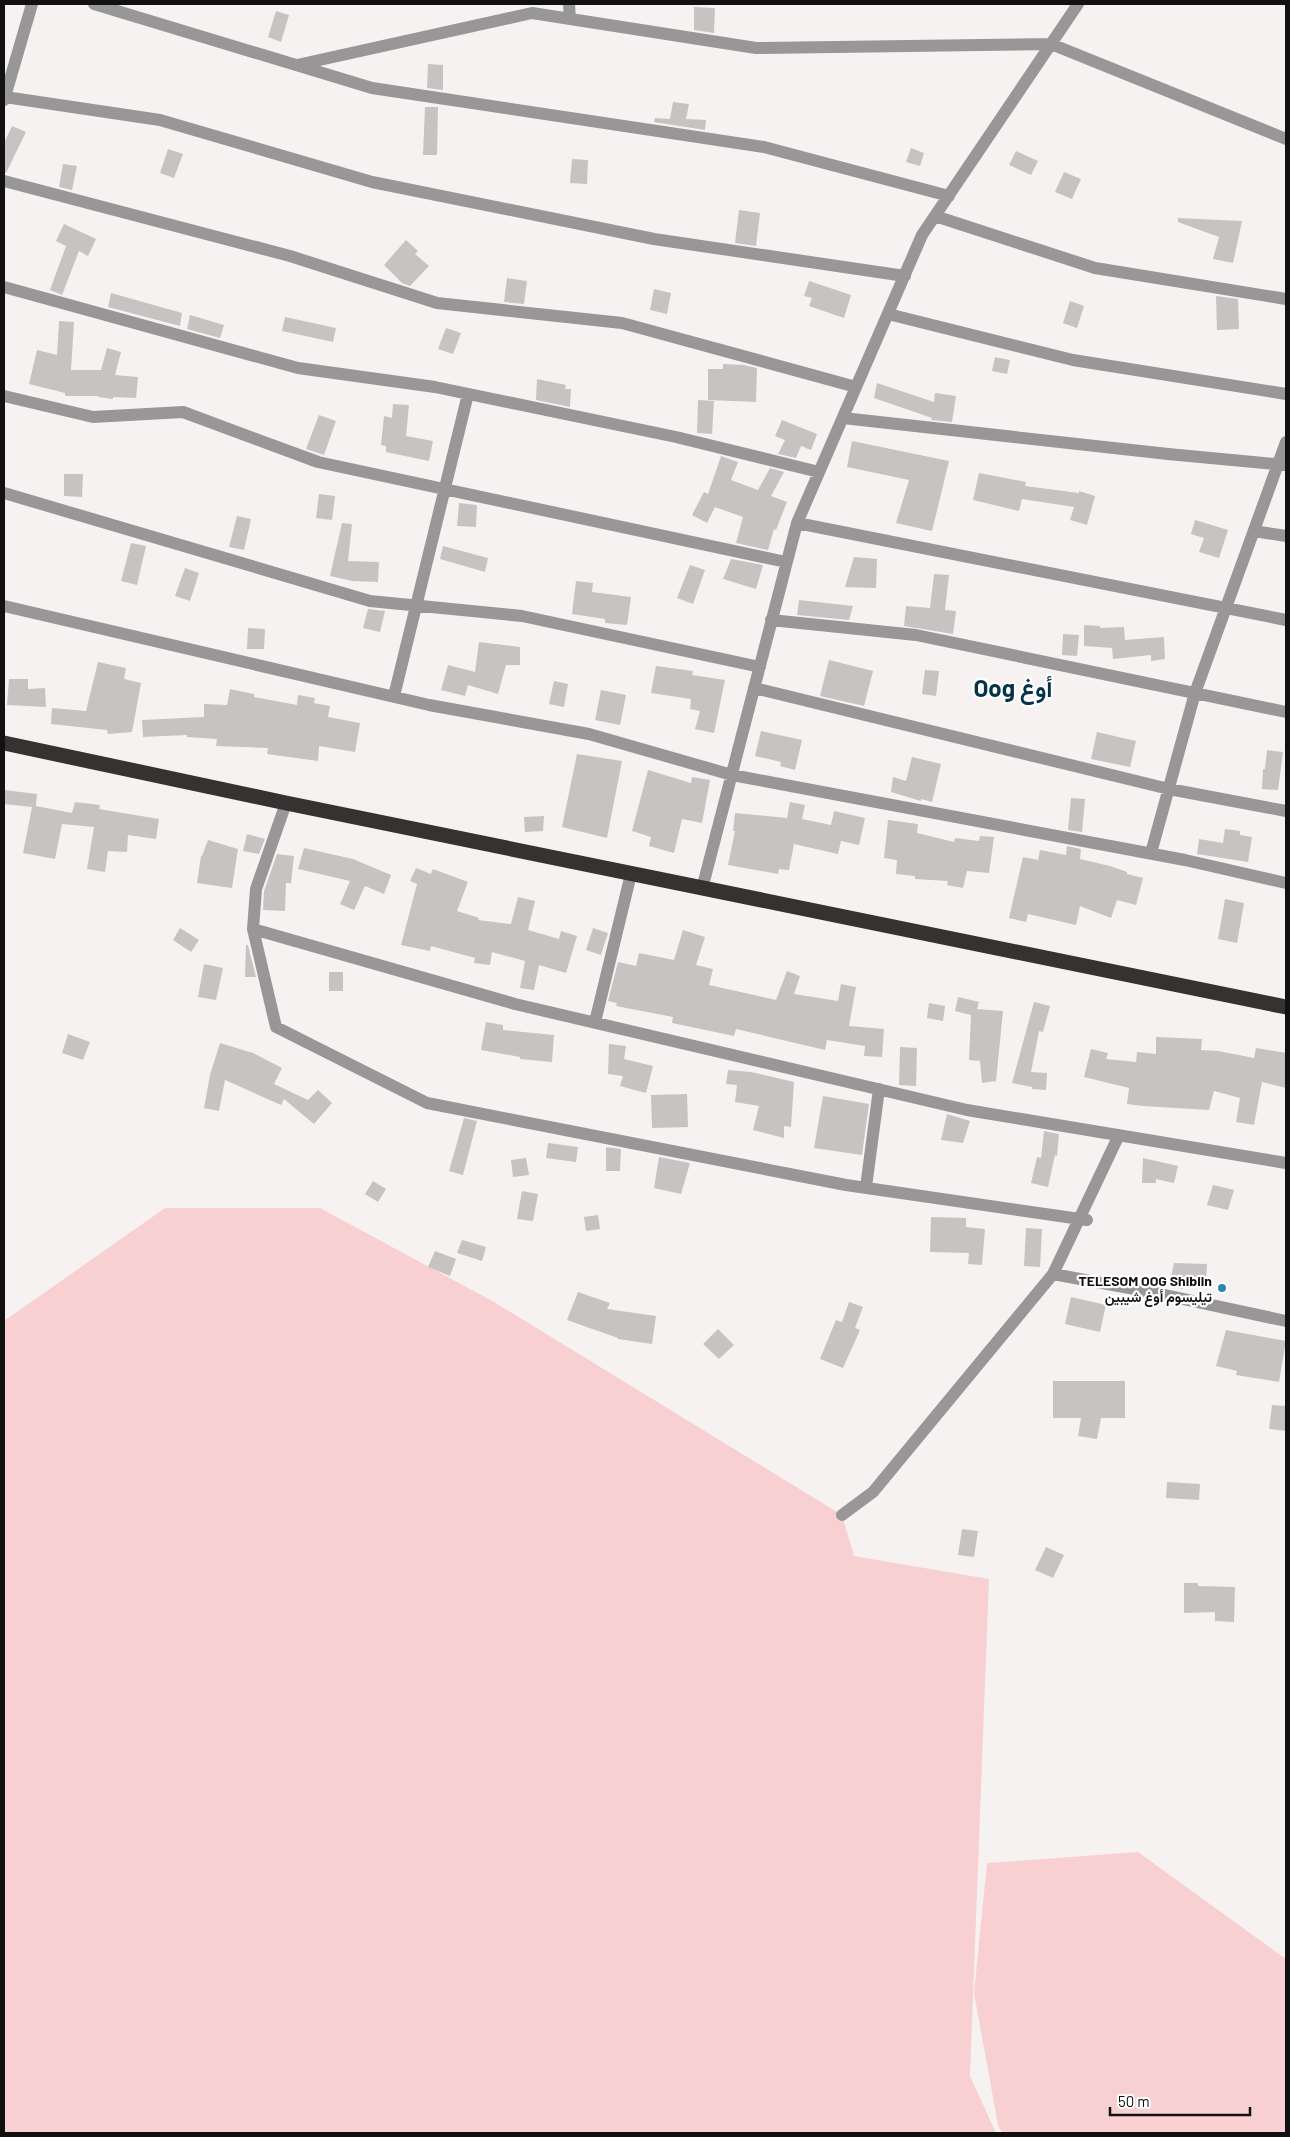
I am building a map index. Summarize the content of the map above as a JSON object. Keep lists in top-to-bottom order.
{
  "districts": ["Oog أوغ"],
  "places": ["TELESOM OOG Shibiin تيليسوم أوغ شيبين"],
  "scale_bar": "50 m"
}
